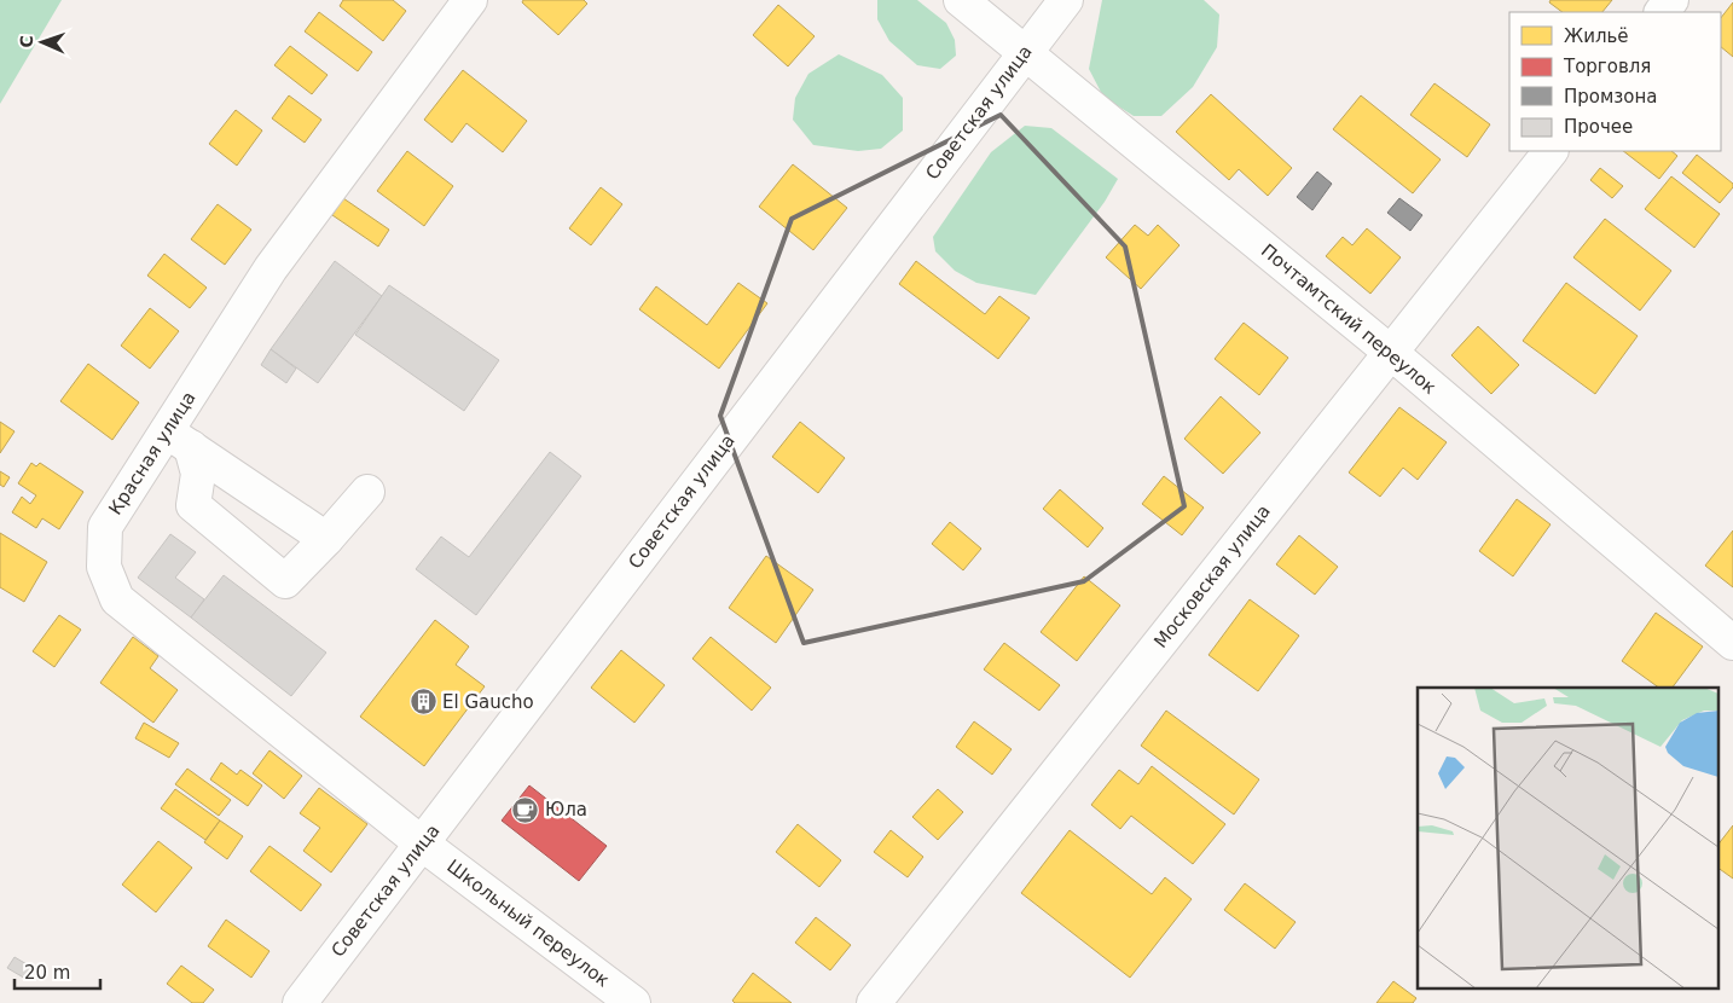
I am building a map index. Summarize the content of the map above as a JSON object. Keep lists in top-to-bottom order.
{
  "streets": {
    "street": [
      "Советская улица",
      "Почтамтский переулок",
      "Красная улица",
      "Московская улица",
      "Школьный переулок"
    ]
  },
  "crossings": [
    ["Советская улица", "Почтамтский переулок"],
    ["Советская улица", "Красная улица"],
    ["Советская улица", "Школьный переулок"],
    ["Почтамтский переулок", "Московская улица"],
    ["Красная улица", "Школьный переулок"]
  ],
  "places": {
    "building": ["El Gaucho"],
    "cafe": ["Юла"]
  },
  "legend": [
    "Жильё",
    "Торговля",
    "Промзона",
    "Прочее"
  ],
  "scale_bar": "20 m",
  "north": "left"
}
